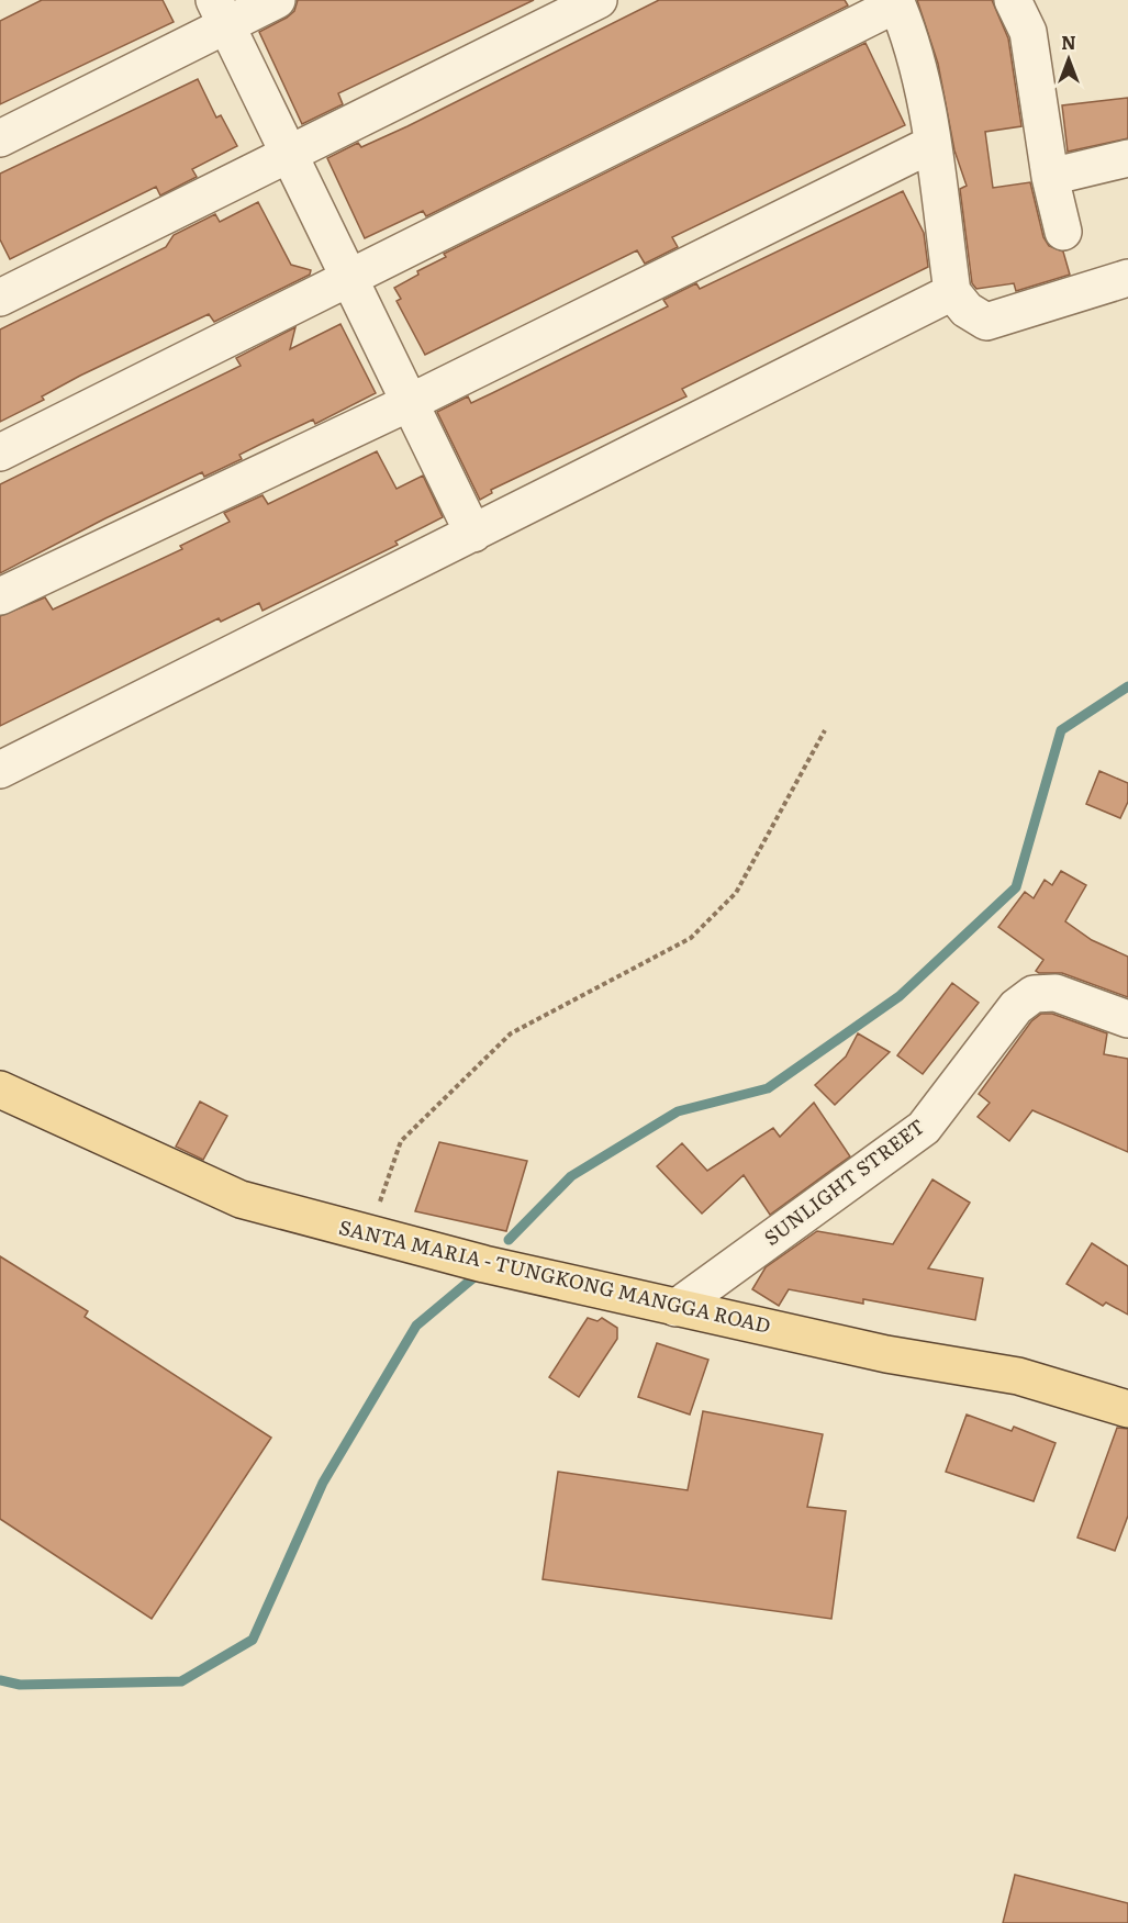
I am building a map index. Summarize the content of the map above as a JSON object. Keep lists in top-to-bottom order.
{
  "streets": {
    "main road": ["SANTA MARIA - TUNGKONG MANGGA ROAD"],
    "street": ["SUNLIGHT STREET"]
  },
  "crossings": [
    ["SUNLIGHT STREET", "SANTA MARIA - TUNGKONG MANGGA ROAD"]
  ],
  "north": "top"
}
